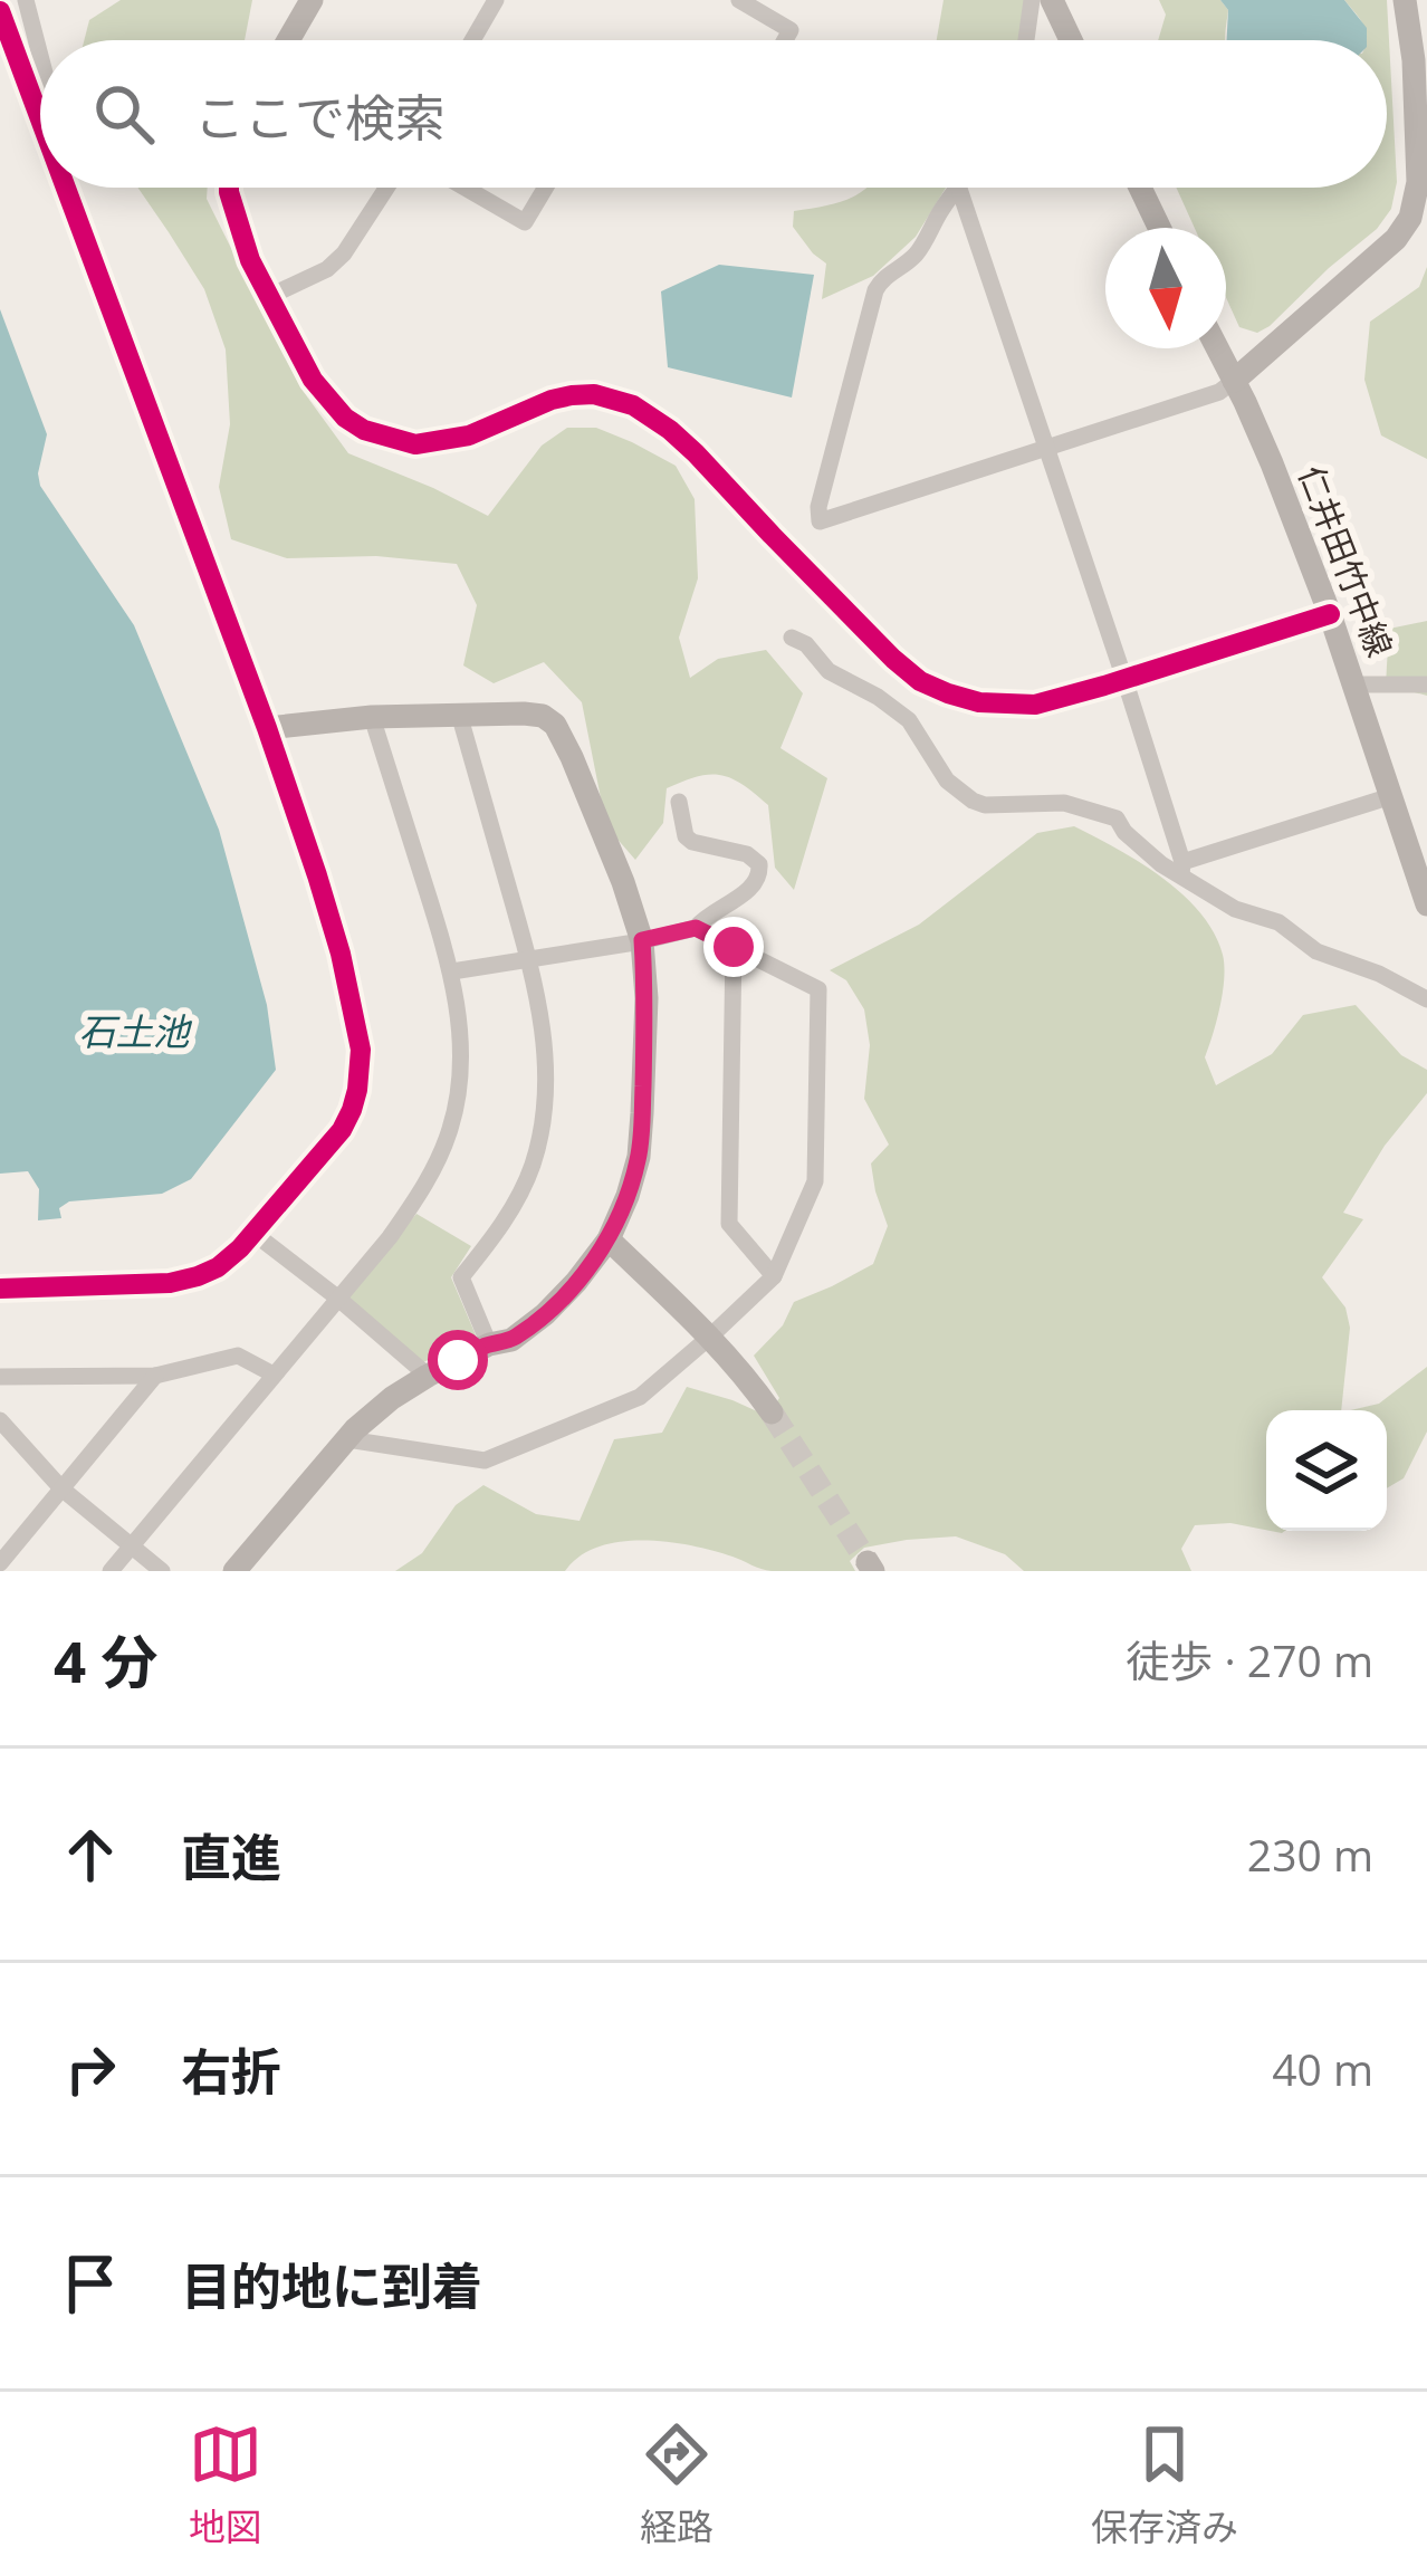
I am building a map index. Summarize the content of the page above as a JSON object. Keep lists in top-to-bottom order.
{
  "streets": {
    "street": ["仁井田竹中線"]
  },
  "water": ["石土池"],
  "north": "bottom",
  "page": {
    "search": "ここで検索",
    "heading": ["4 分", "徒歩 · 270 m"],
    "list": [
      ["直進", "230 m"],
      ["右折", "40 m"],
      "目的地に到着"
    ],
    "nav": ["地図", "経路", "保存済み"]
  }
}
